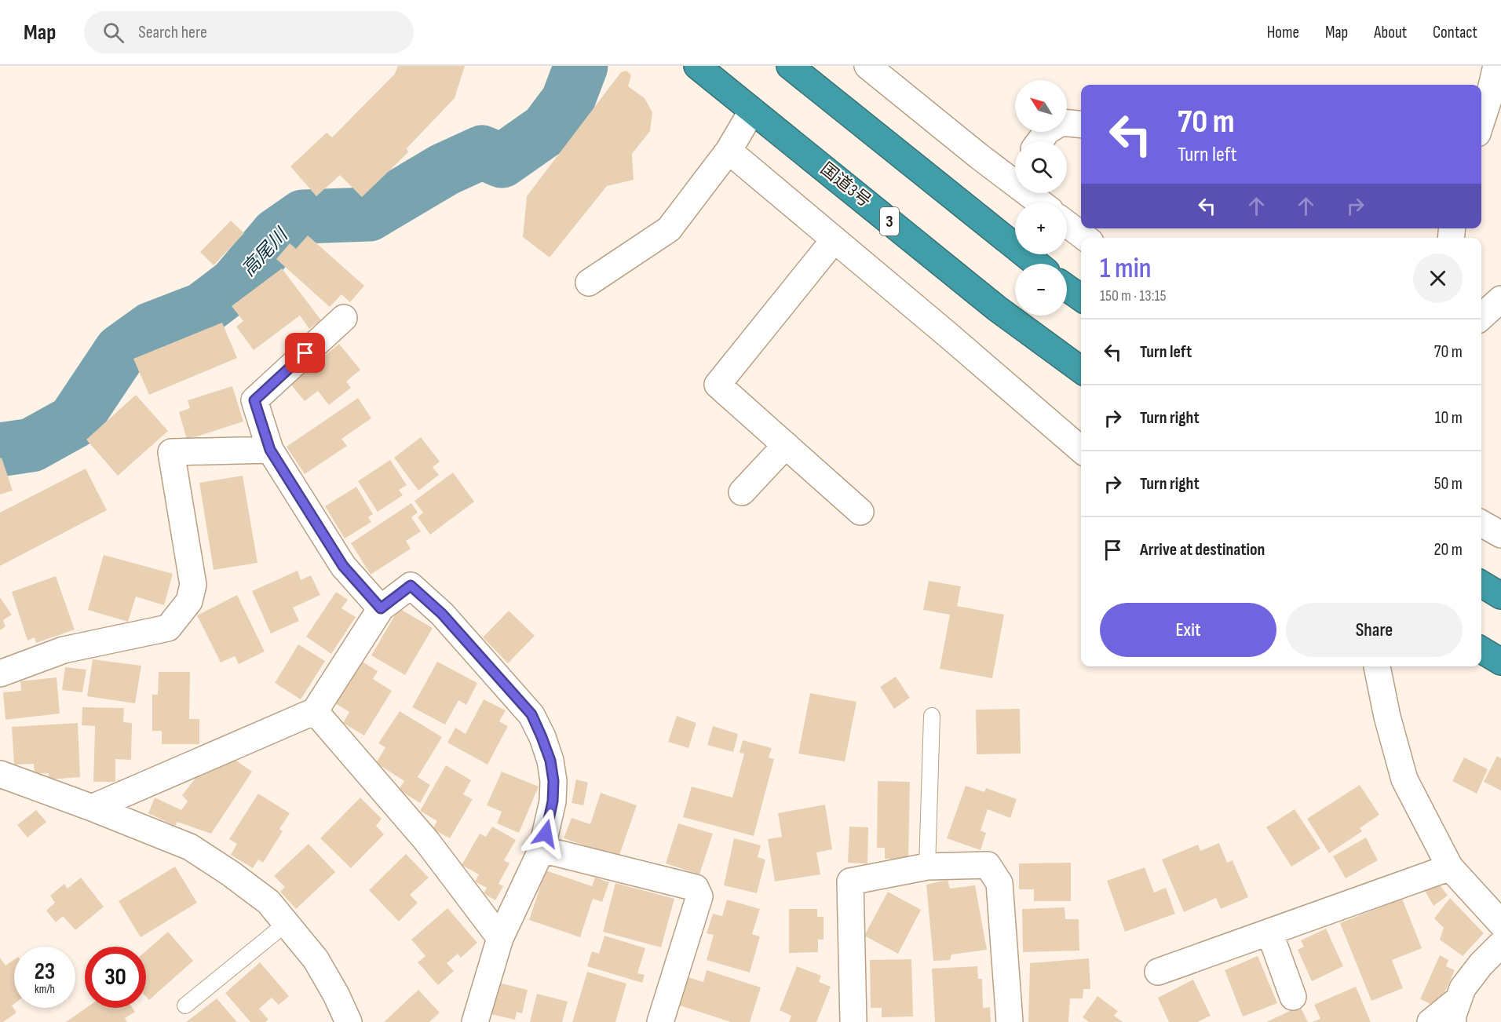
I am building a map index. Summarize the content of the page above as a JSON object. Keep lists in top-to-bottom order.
{
  "streets": {
    "highway": ["国道3号", "3"]
  },
  "water": ["高尾川"],
  "north": "top left",
  "page": {
    "header": "Map",
    "search": "Search here",
    "nav": [
      "Home",
      "Map",
      "About",
      "Contact"
    ],
    "map_buttons": ["+", "−"],
    "turn": ["70 m", "Turn left"],
    "heading": ["1 min", "150 m · 13:15"],
    "list": [
      {
        "name": "Turn left",
        "value": "70 m"
      },
      {
        "name": "Turn right",
        "value": "10 m"
      },
      {
        "name": "Turn right",
        "value": "50 m"
      },
      {
        "name": "Arrive at destination",
        "value": "20 m"
      }
    ],
    "buttons": ["Exit", "Share"],
    "speed": "23 km/h",
    "limit": "30"
  }
}
